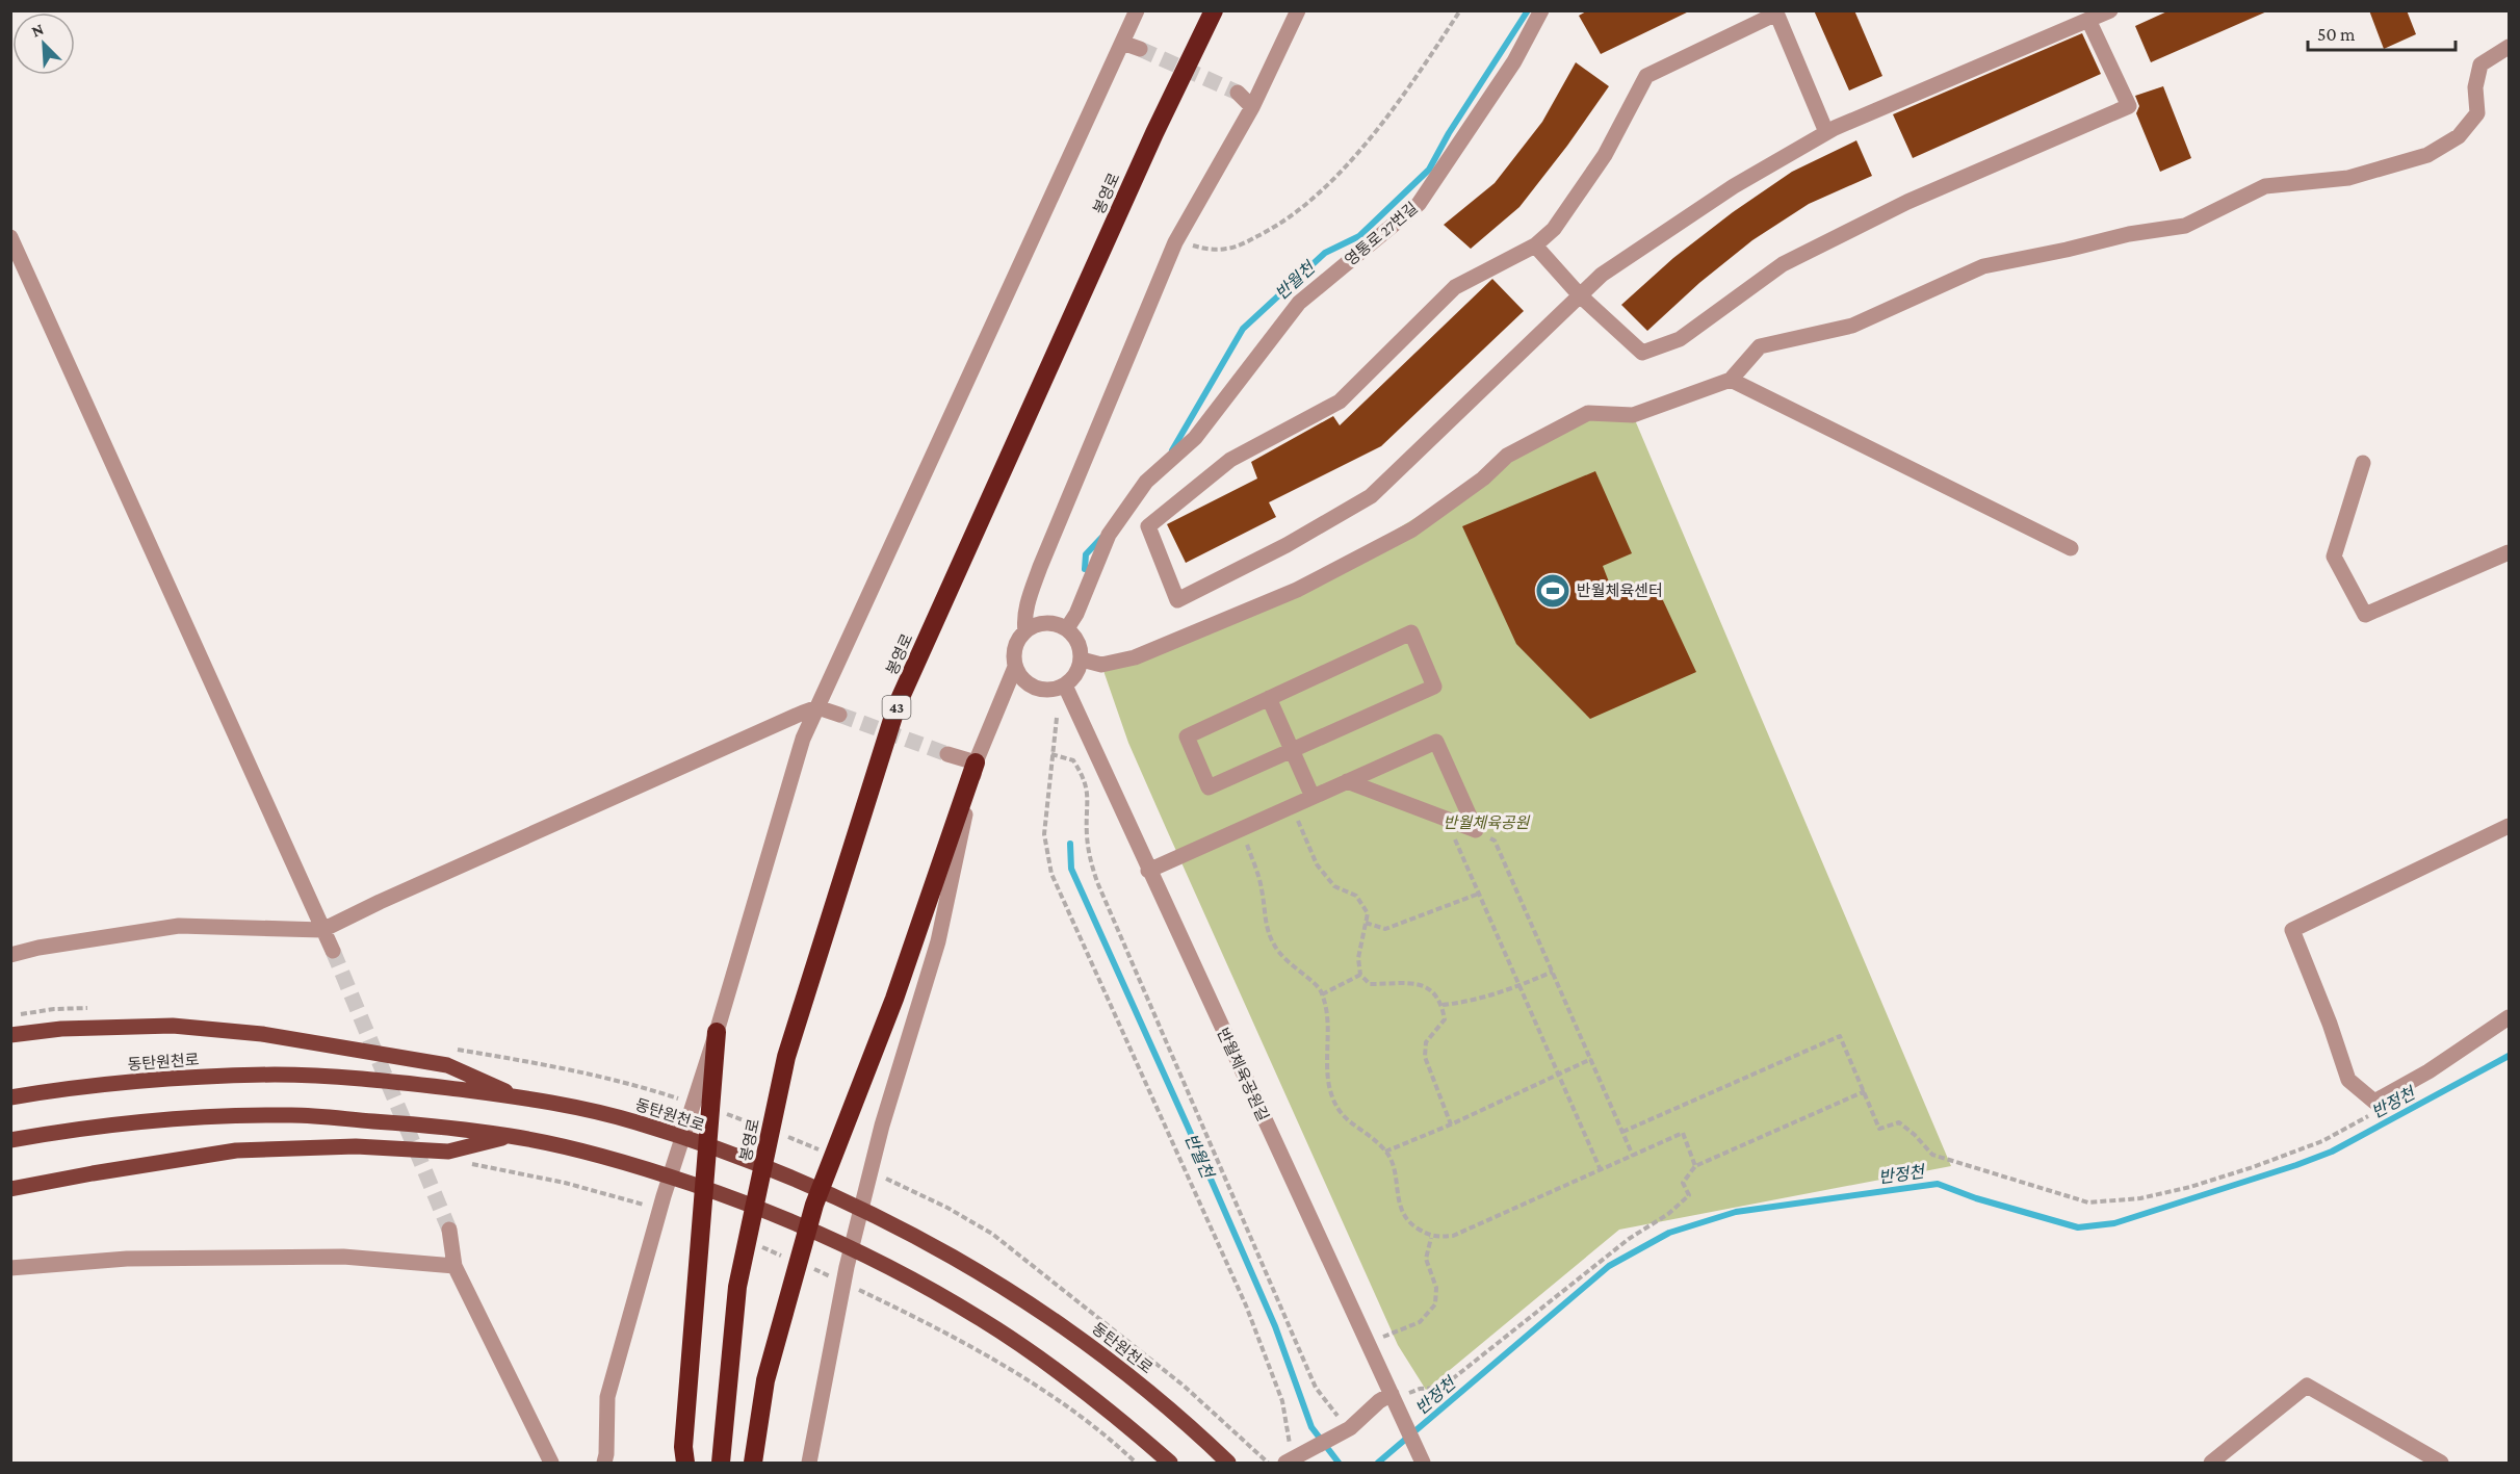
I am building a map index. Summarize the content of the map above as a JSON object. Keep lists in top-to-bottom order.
{
  "streets": {
    "highway": ["봉영로", "43"],
    "main road": ["동탄원천로"],
    "street": ["영통로 27번길", "반월체육공원길"]
  },
  "crossings": [
    ["영통로 27번길", "반월체육공원길"]
  ],
  "water": ["반월천", "반정천"],
  "parks": ["반월체육공원"],
  "places": {
    "sports": ["반월체육센터"]
  },
  "scale_bar": "50 m",
  "north": "top left"
}
